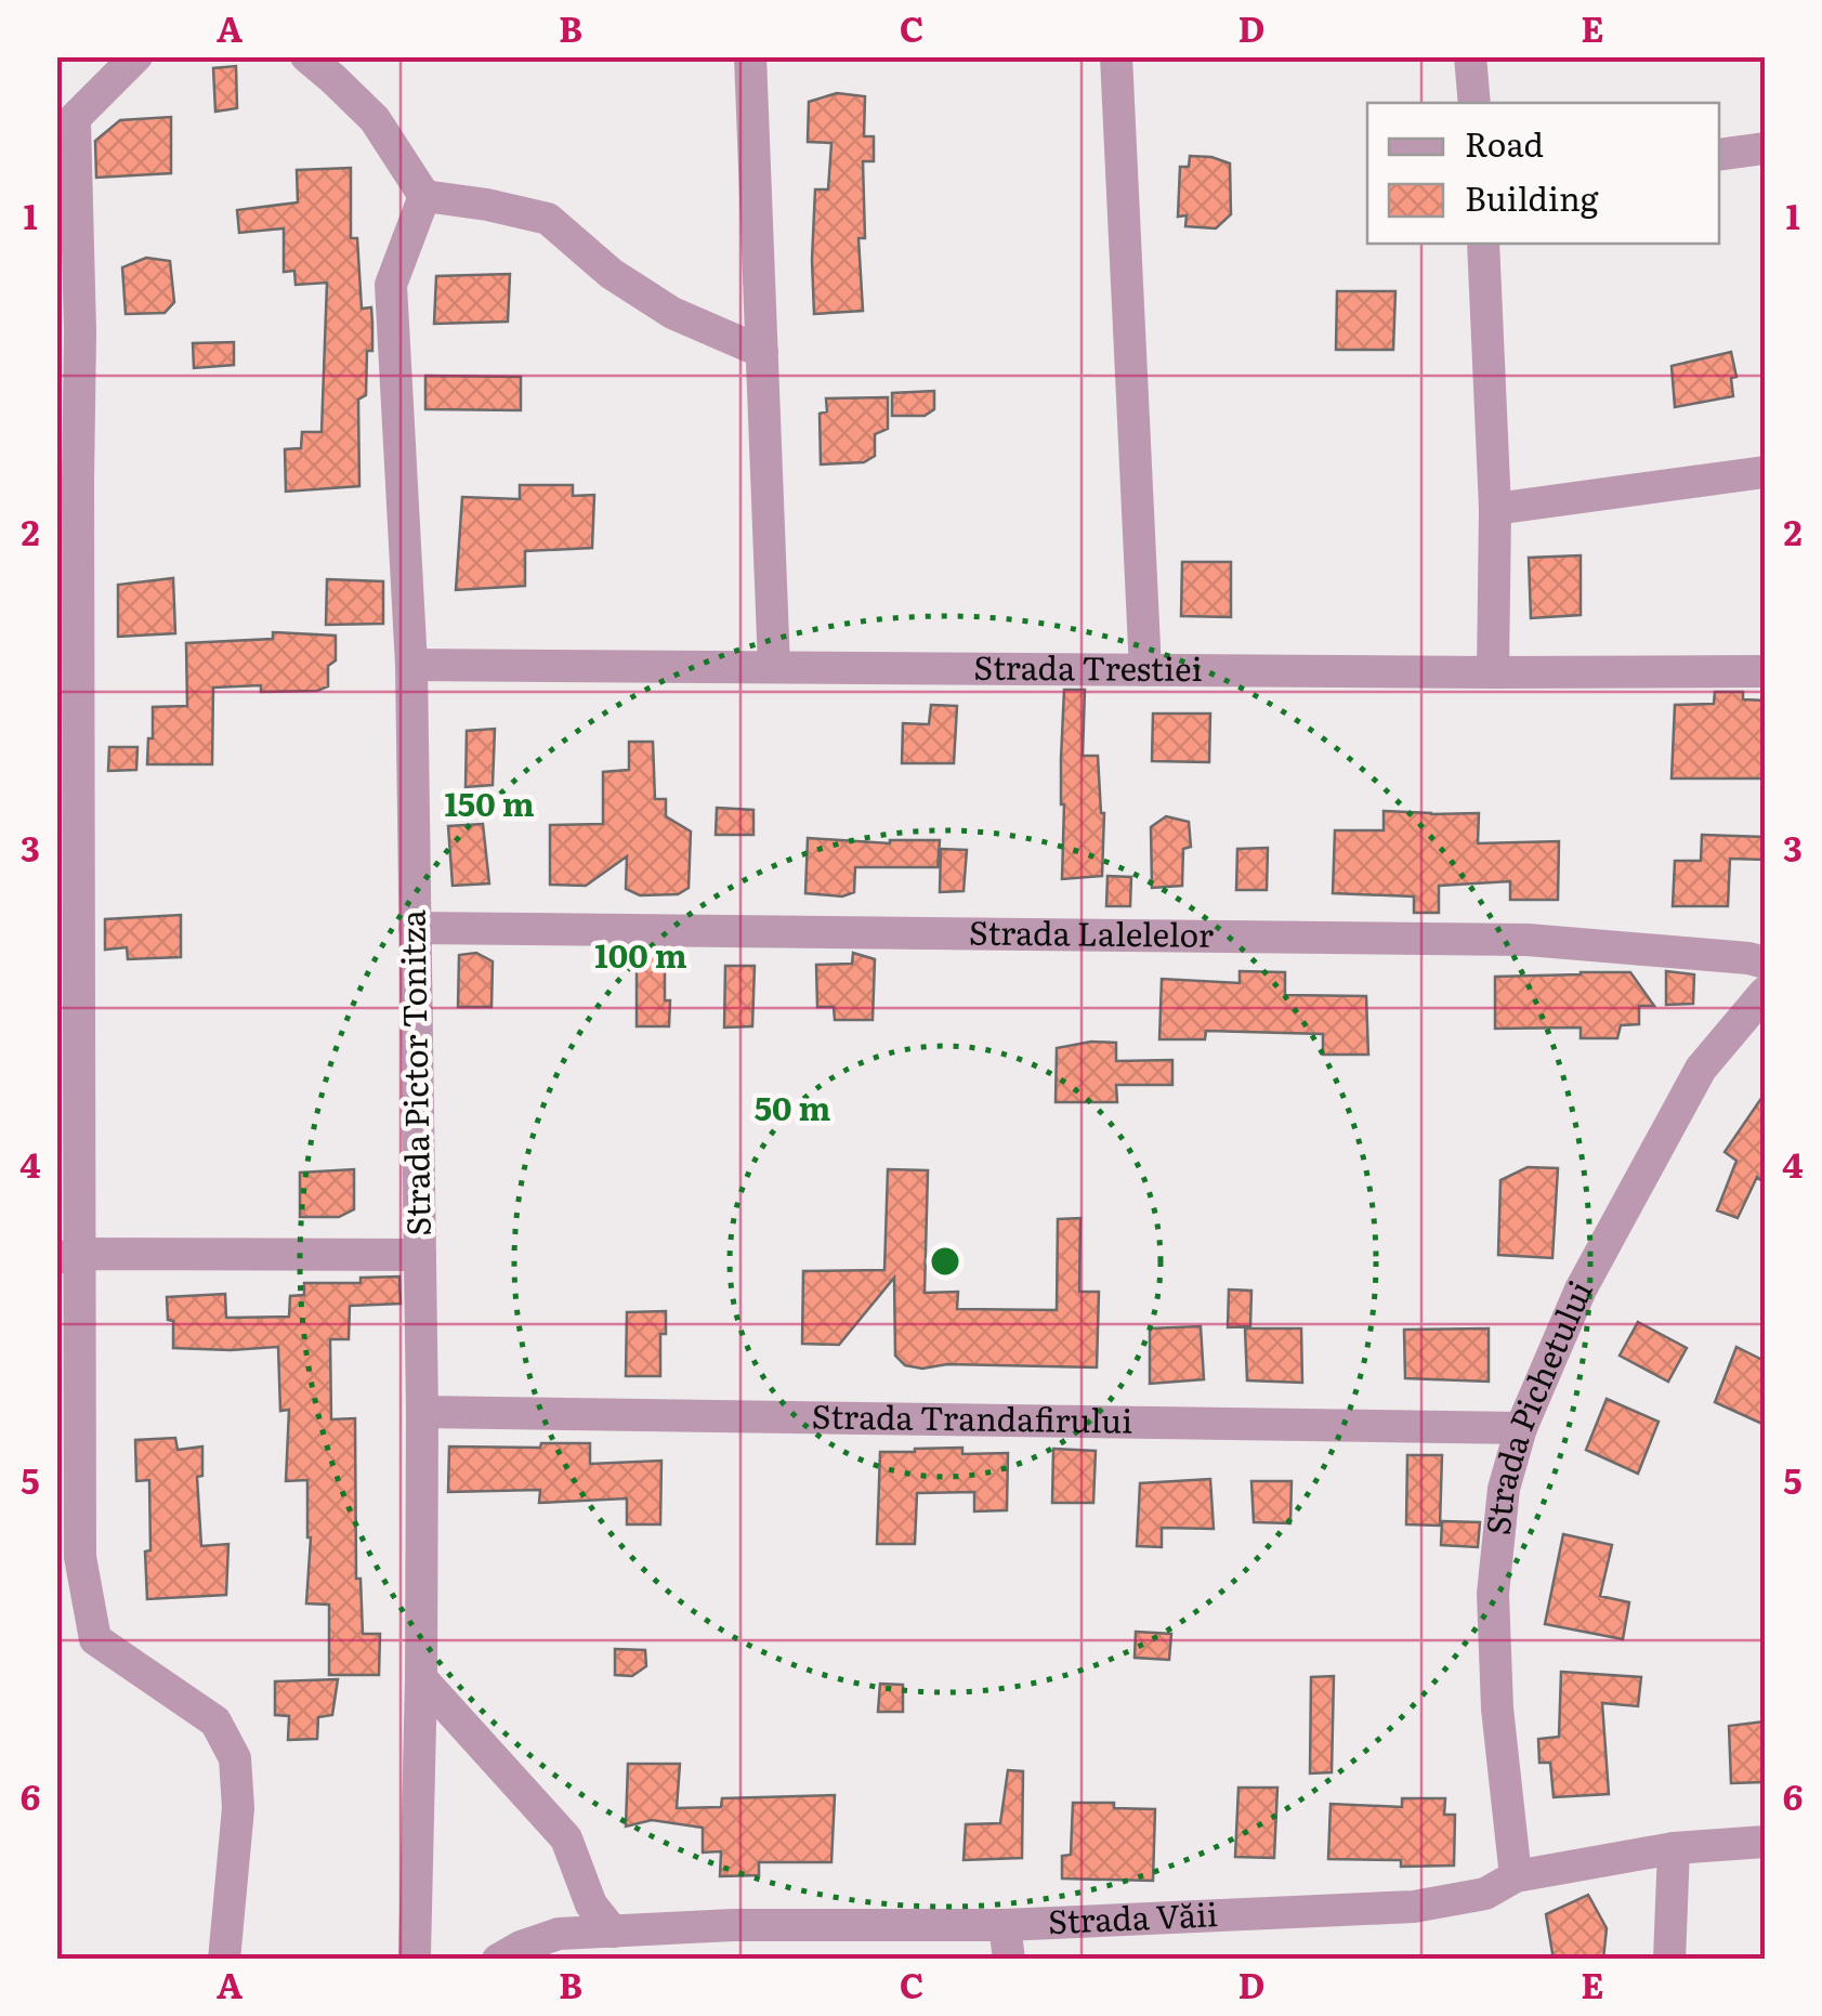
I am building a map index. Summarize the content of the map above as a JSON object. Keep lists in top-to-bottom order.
{
  "streets": {
    "street": [
      "Strada Trestiei",
      "Strada Lalelelor",
      "Strada Pictor Tonitza",
      "Strada Pichetului",
      "Strada Trandafirului",
      "Strada Văii"
    ]
  },
  "crossings": [
    ["Strada Trestiei", "Strada Pictor Tonitza"],
    ["Strada Lalelelor", "Strada Pictor Tonitza"],
    ["Strada Pictor Tonitza", "Strada Trandafirului"],
    ["Strada Pichetului", "Strada Trandafirului"],
    ["Strada Pichetului", "Strada Văii"]
  ],
  "legend": ["Road", "Building"],
  "grid": {
    "columns": [
      "A",
      "B",
      "C",
      "D",
      "E"
    ],
    "rows": [
      "1",
      "2",
      "3",
      "4",
      "5",
      "6"
    ]
  },
  "rings": ["150 m", "100 m", "50 m"]
}
